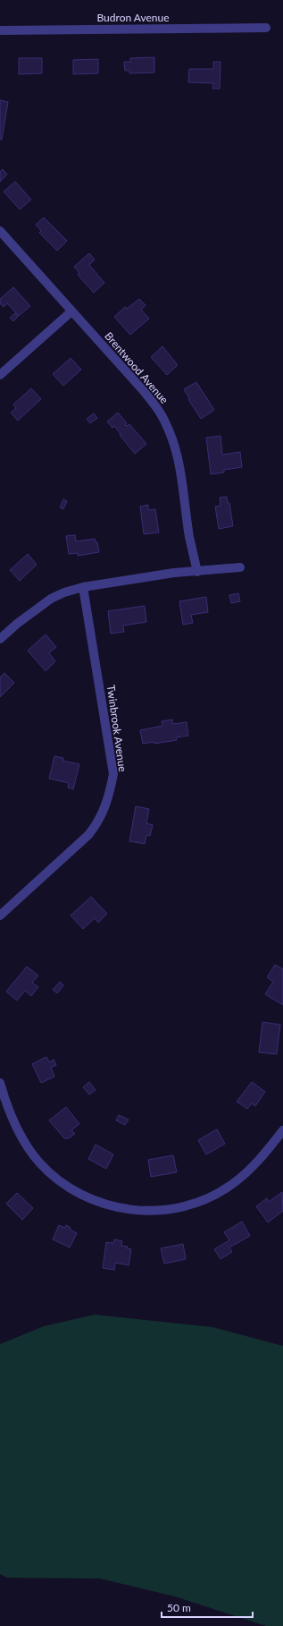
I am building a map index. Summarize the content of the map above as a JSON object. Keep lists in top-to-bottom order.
{
  "streets": {
    "street": ["Budron Avenue", "Brentwood Avenue", "Twinbrook Avenue"]
  },
  "scale_bar": "50 m"
}
